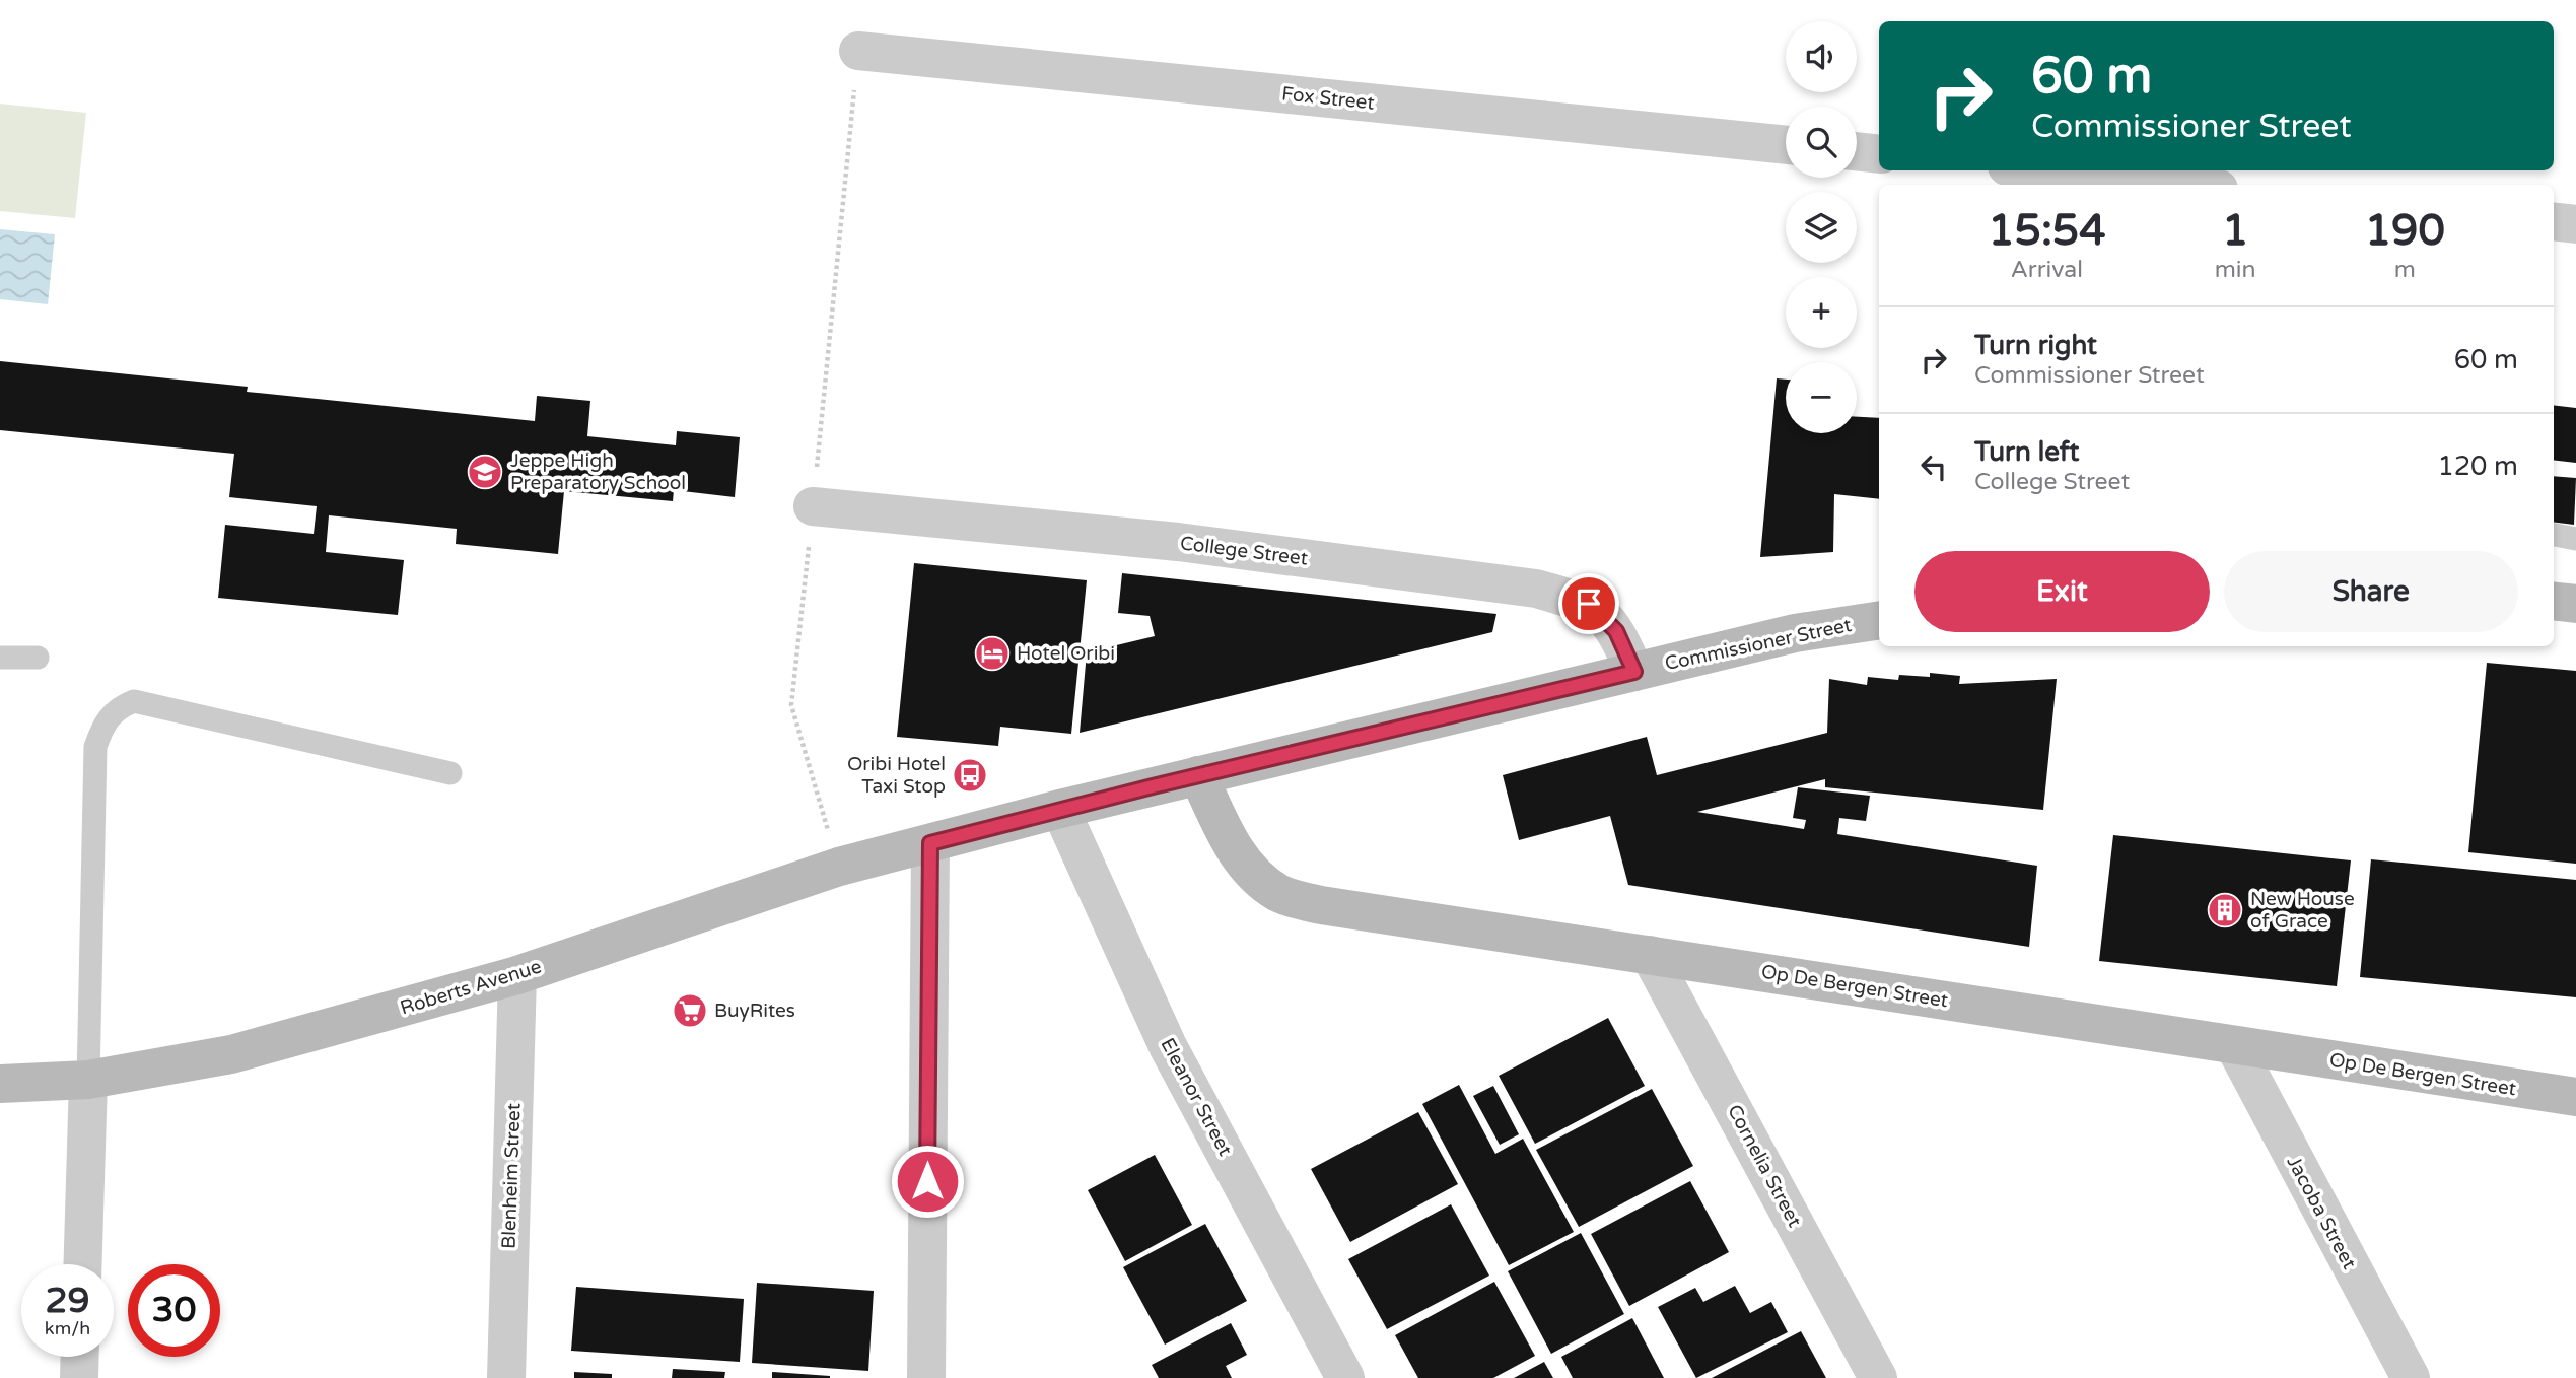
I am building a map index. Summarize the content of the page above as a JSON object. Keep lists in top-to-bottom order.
{
  "streets": {
    "main road": ["Commissioner Street", "Op De Bergen Street", "Roberts Avenue"],
    "street": [
      "Fox Street",
      "College Street",
      "Eleanor Street",
      "Cornelia Street",
      "Blenheim Street",
      "Jacoba Street"
    ]
  },
  "crossings": [
    ["College Street", "Commissioner Street"],
    ["Commissioner Street", "Op De Bergen Street"],
    ["Commissioner Street", "Roberts Avenue"],
    ["Commissioner Street", "Eleanor Street"],
    ["Op De Bergen Street", "Cornelia Street"],
    ["Op De Bergen Street", "Jacoba Street"],
    ["Roberts Avenue", "Blenheim Street"]
  ],
  "places": {
    "school or university": ["Jeppe High Preparatory School"],
    "hotel": ["Hotel Oribi"],
    "bus stop": ["Oribi Hotel Taxi Stop"],
    "building": ["New House of Grace"],
    "supermarket": ["BuyRites"]
  },
  "page": {
    "map_buttons": ["+", "−"],
    "turn": ["60 m", "Commissioner Street"],
    "eta": [
      "15:54",
      "Arrival",
      "1",
      "min",
      "190",
      "m"
    ],
    "list": [
      {
        "name": "Turn right",
        "note": "Commissioner Street",
        "value": "60 m"
      },
      {
        "name": "Turn left",
        "note": "College Street",
        "value": "120 m"
      }
    ],
    "buttons": ["Exit", "Share"],
    "speed": "29 km/h",
    "limit": "30"
  }
}
